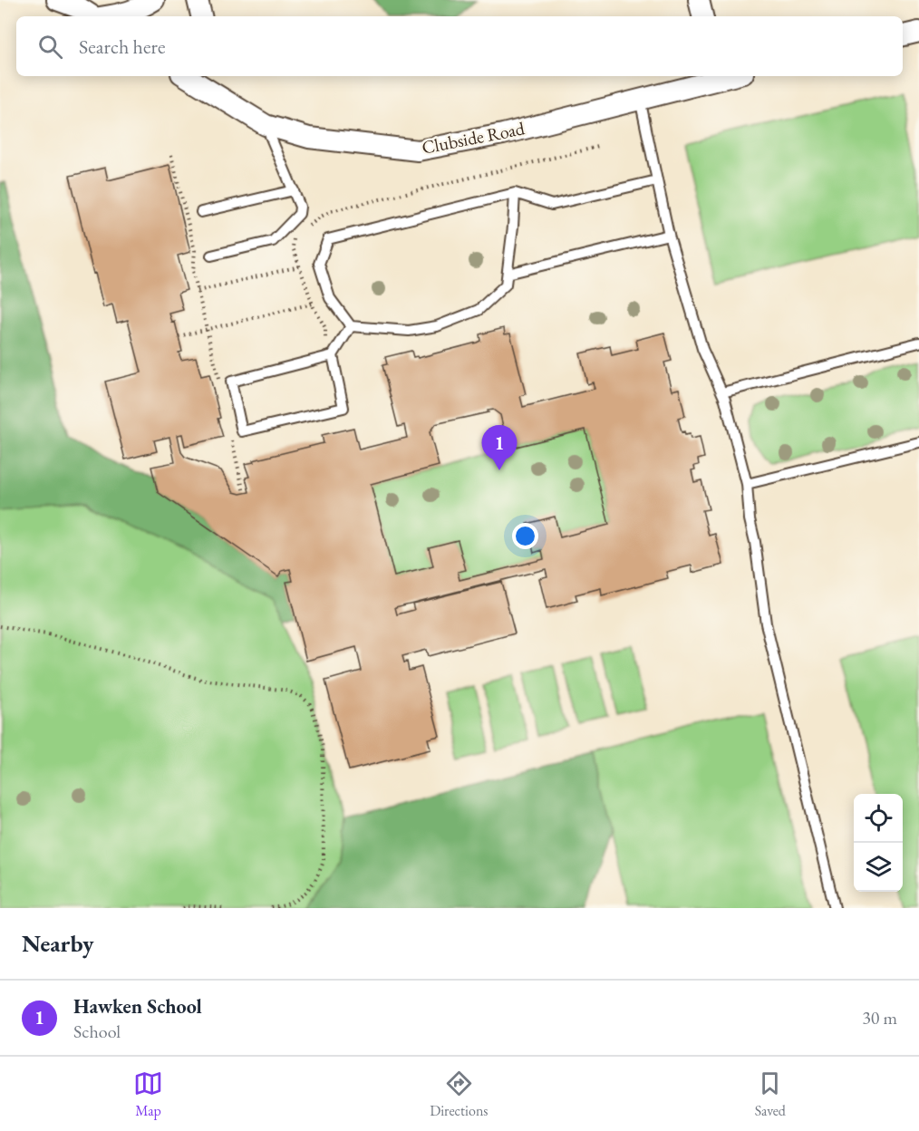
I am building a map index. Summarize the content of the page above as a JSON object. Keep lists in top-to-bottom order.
{
  "streets": {
    "street": ["Clubside Road"]
  },
  "page": {
    "search": "Search here",
    "pins": "1",
    "heading": "Nearby",
    "list": [
      {
        "mark": "1",
        "name": "Hawken School",
        "note": "School",
        "value": "30 m"
      }
    ],
    "nav": ["Map", "Directions", "Saved"]
  }
}
